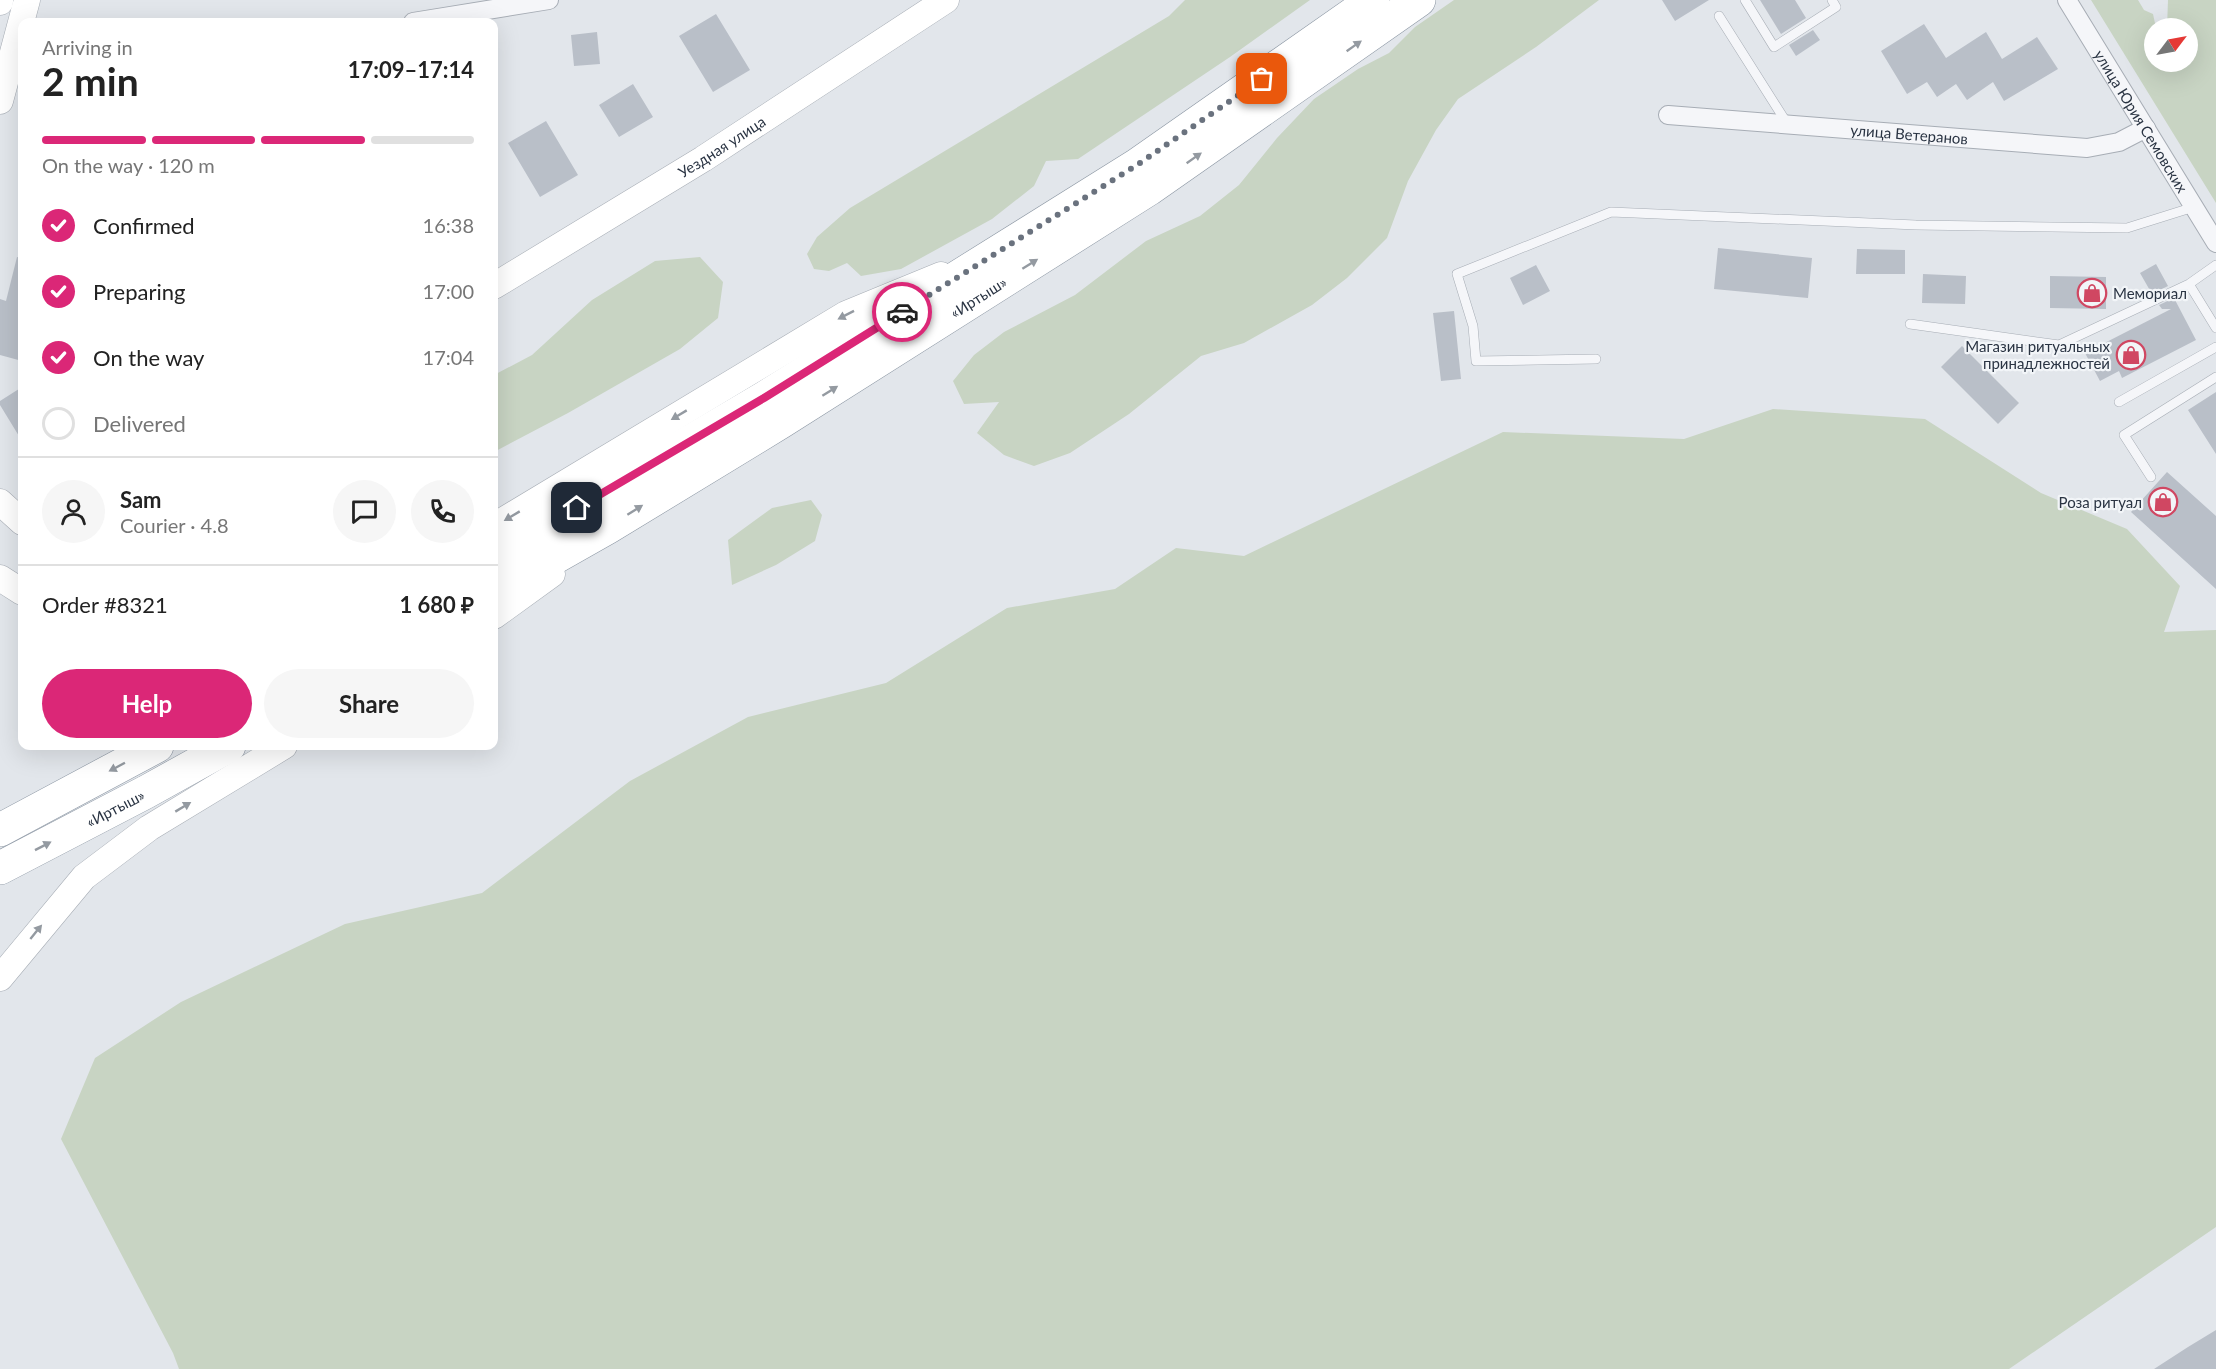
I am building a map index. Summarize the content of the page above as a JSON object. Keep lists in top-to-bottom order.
{
  "streets": {
    "highway": ["«Иртыш»"],
    "street": ["улица Юрия Семовских", "улица Ветеранов", "Уездная улица"]
  },
  "crossings": [
    ["улица Юрия Семовских", "улица Ветеранов"]
  ],
  "places": {
    "shop": ["Мемориал", "Магазин ритуальных принадлежностей", "Роза ритуал"]
  },
  "north": "top right",
  "page": {
    "heading": ["2 min", "Arriving in", "17:09–17:14"],
    "panel": [
      "Sam",
      "Courier · 4.8",
      "Order #8321",
      "1 680 ₽"
    ],
    "bar": "On the way · 120 m",
    "list": [
      ["Confirmed", "16:38"],
      ["Preparing", "17:00"],
      ["On the way", "17:04"],
      "Delivered"
    ],
    "buttons": ["Help", "Share"]
  }
}
